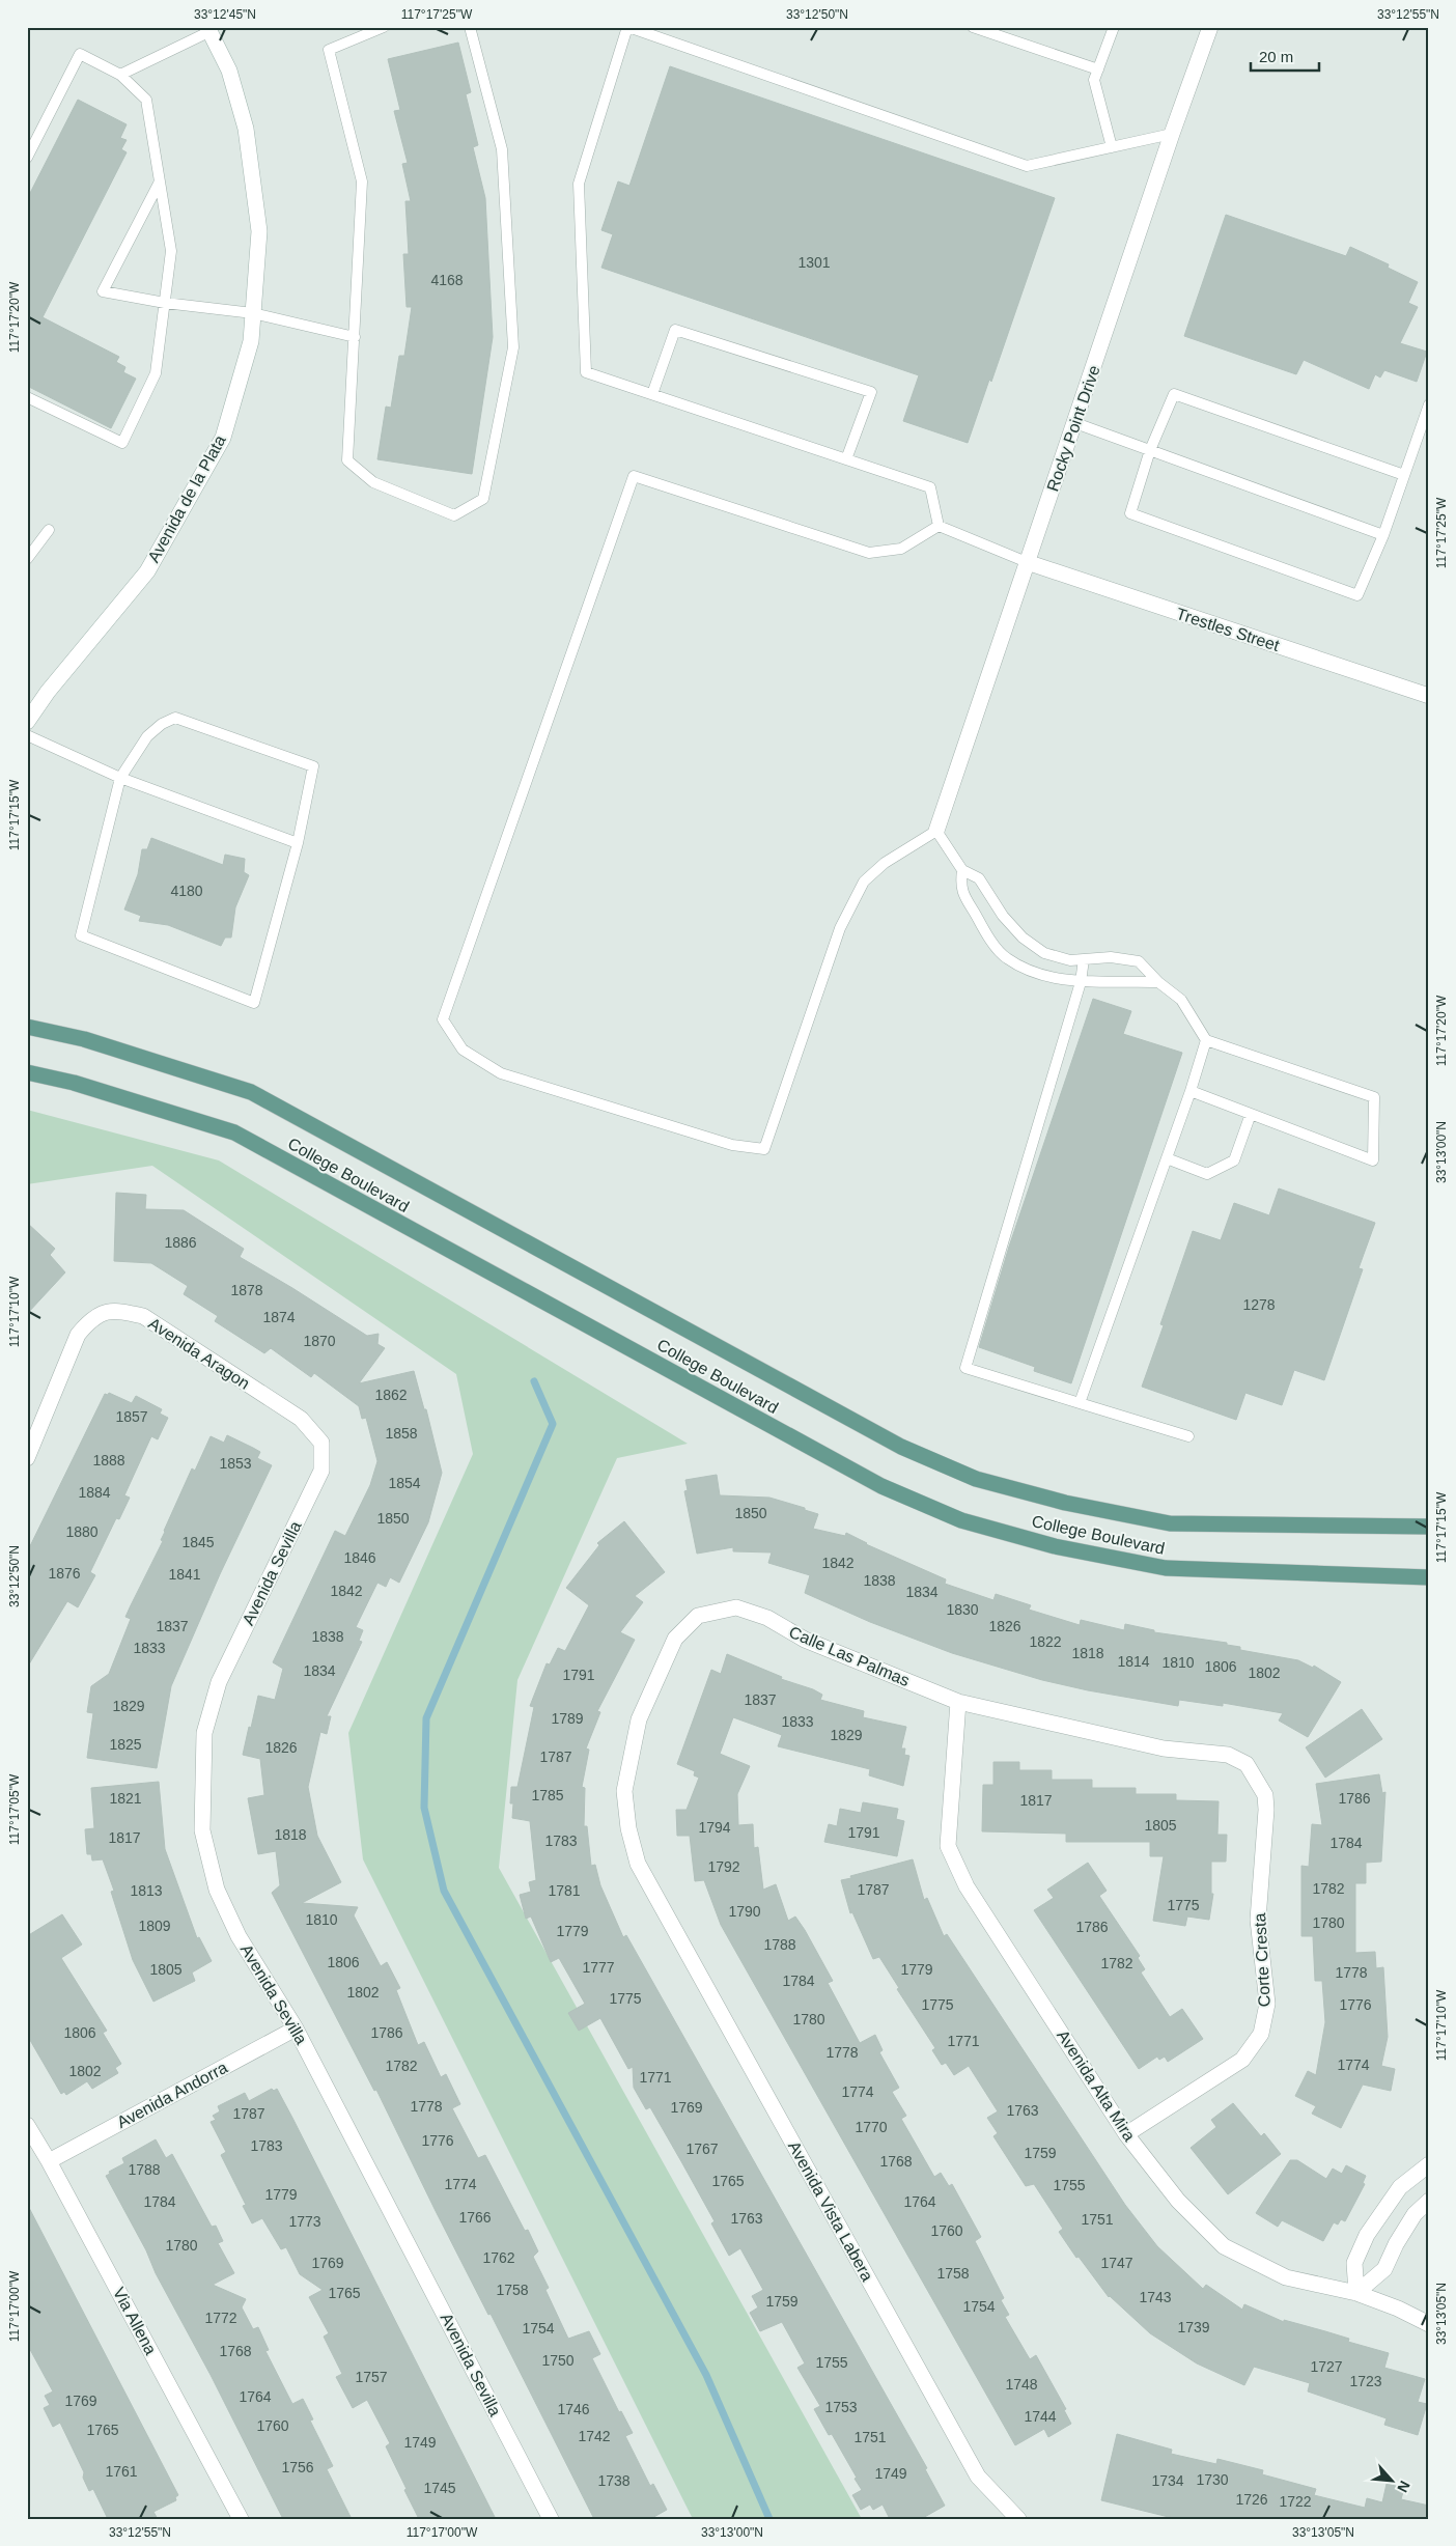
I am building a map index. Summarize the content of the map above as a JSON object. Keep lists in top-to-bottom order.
{
  "streets": {
    "main road": ["College Boulevard"],
    "street": [
      "Rocky Point Drive",
      "Avenida de la Plata",
      "Trestles Street",
      "Avenida Aragon",
      "Avenida Sevilla",
      "Calle Las Palmas",
      "Corte Cresta",
      "Avenida Alta Mira",
      "Avenida Andorra",
      "Avenida Vista Labera",
      "Via Allena"
    ]
  },
  "crossings": [
    ["Rocky Point Drive", "Trestles Street"],
    ["Avenida Aragon", "Avenida Sevilla"],
    ["Avenida Sevilla", "Avenida Andorra"],
    ["Calle Las Palmas", "Corte Cresta"],
    ["Calle Las Palmas", "Avenida Alta Mira"],
    ["Calle Las Palmas", "Avenida Vista Labera"],
    ["Corte Cresta", "Avenida Alta Mira"],
    ["Avenida Andorra", "Via Allena"]
  ],
  "house_numbers": [
    "1301",
    "4168",
    "4180",
    "1886",
    "1878",
    "1278",
    "1874",
    "1870",
    "1862",
    "1857",
    "1858",
    "1888",
    "1853",
    "1854",
    "1884",
    "1850",
    "1850",
    "1880",
    "1845",
    "1846",
    "1842",
    "1876",
    "1841",
    "1838",
    "1842",
    "1834",
    "1830",
    "1837",
    "1826",
    "1838",
    "1822",
    "1833",
    "1818",
    "1814",
    "1810",
    "1806",
    "1834",
    "1802",
    "1791",
    "1837",
    "1829",
    "1789",
    "1833",
    "1829",
    "1825",
    "1826",
    "1787",
    "1785",
    "1821",
    "1786",
    "1817",
    "1805",
    "1794",
    "1791",
    "1818",
    "1817",
    "1783",
    "1784",
    "1792",
    "1782",
    "1787",
    "1813",
    "1781",
    "1775",
    "1790",
    "1810",
    "1780",
    "1809",
    "1786",
    "1779",
    "1788",
    "1806",
    "1782",
    "1777",
    "1805",
    "1779",
    "1778",
    "1784",
    "1802",
    "1775",
    "1775",
    "1776",
    "1780",
    "1806",
    "1786",
    "1771",
    "1778",
    "1774",
    "1782",
    "1802",
    "1771",
    "1774",
    "1778",
    "1769",
    "1763",
    "1787",
    "1770",
    "1776",
    "1783",
    "1767",
    "1759",
    "1768",
    "1788",
    "1765",
    "1774",
    "1755",
    "1779",
    "1784",
    "1764",
    "1766",
    "1763",
    "1751",
    "1773",
    "1760",
    "1780",
    "1762",
    "1769",
    "1747",
    "1758",
    "1758",
    "1765",
    "1743",
    "1759",
    "1754",
    "1772",
    "1739",
    "1754",
    "1768",
    "1750",
    "1755",
    "1727",
    "1757",
    "1723",
    "1748",
    "1764",
    "1769",
    "1753",
    "1746",
    "1744",
    "1760",
    "1765",
    "1742",
    "1751",
    "1749",
    "1756",
    "1761",
    "1749",
    "1730",
    "1738",
    "1734",
    "1745",
    "1726",
    "1722"
  ],
  "scale_bar": "20 m",
  "north": "bottom right",
  "coordinates": [
    "33°12'45\"N",
    "117°17'25\"W",
    "33°12'50\"N",
    "33°12'55\"N",
    "117°17'20\"W",
    "117°17'15\"W",
    "33°13'00\"N",
    "117°17'10\"W",
    "117°17'05\"W",
    "117°17'00\"W",
    "33°13'05\"N"
  ]
}
